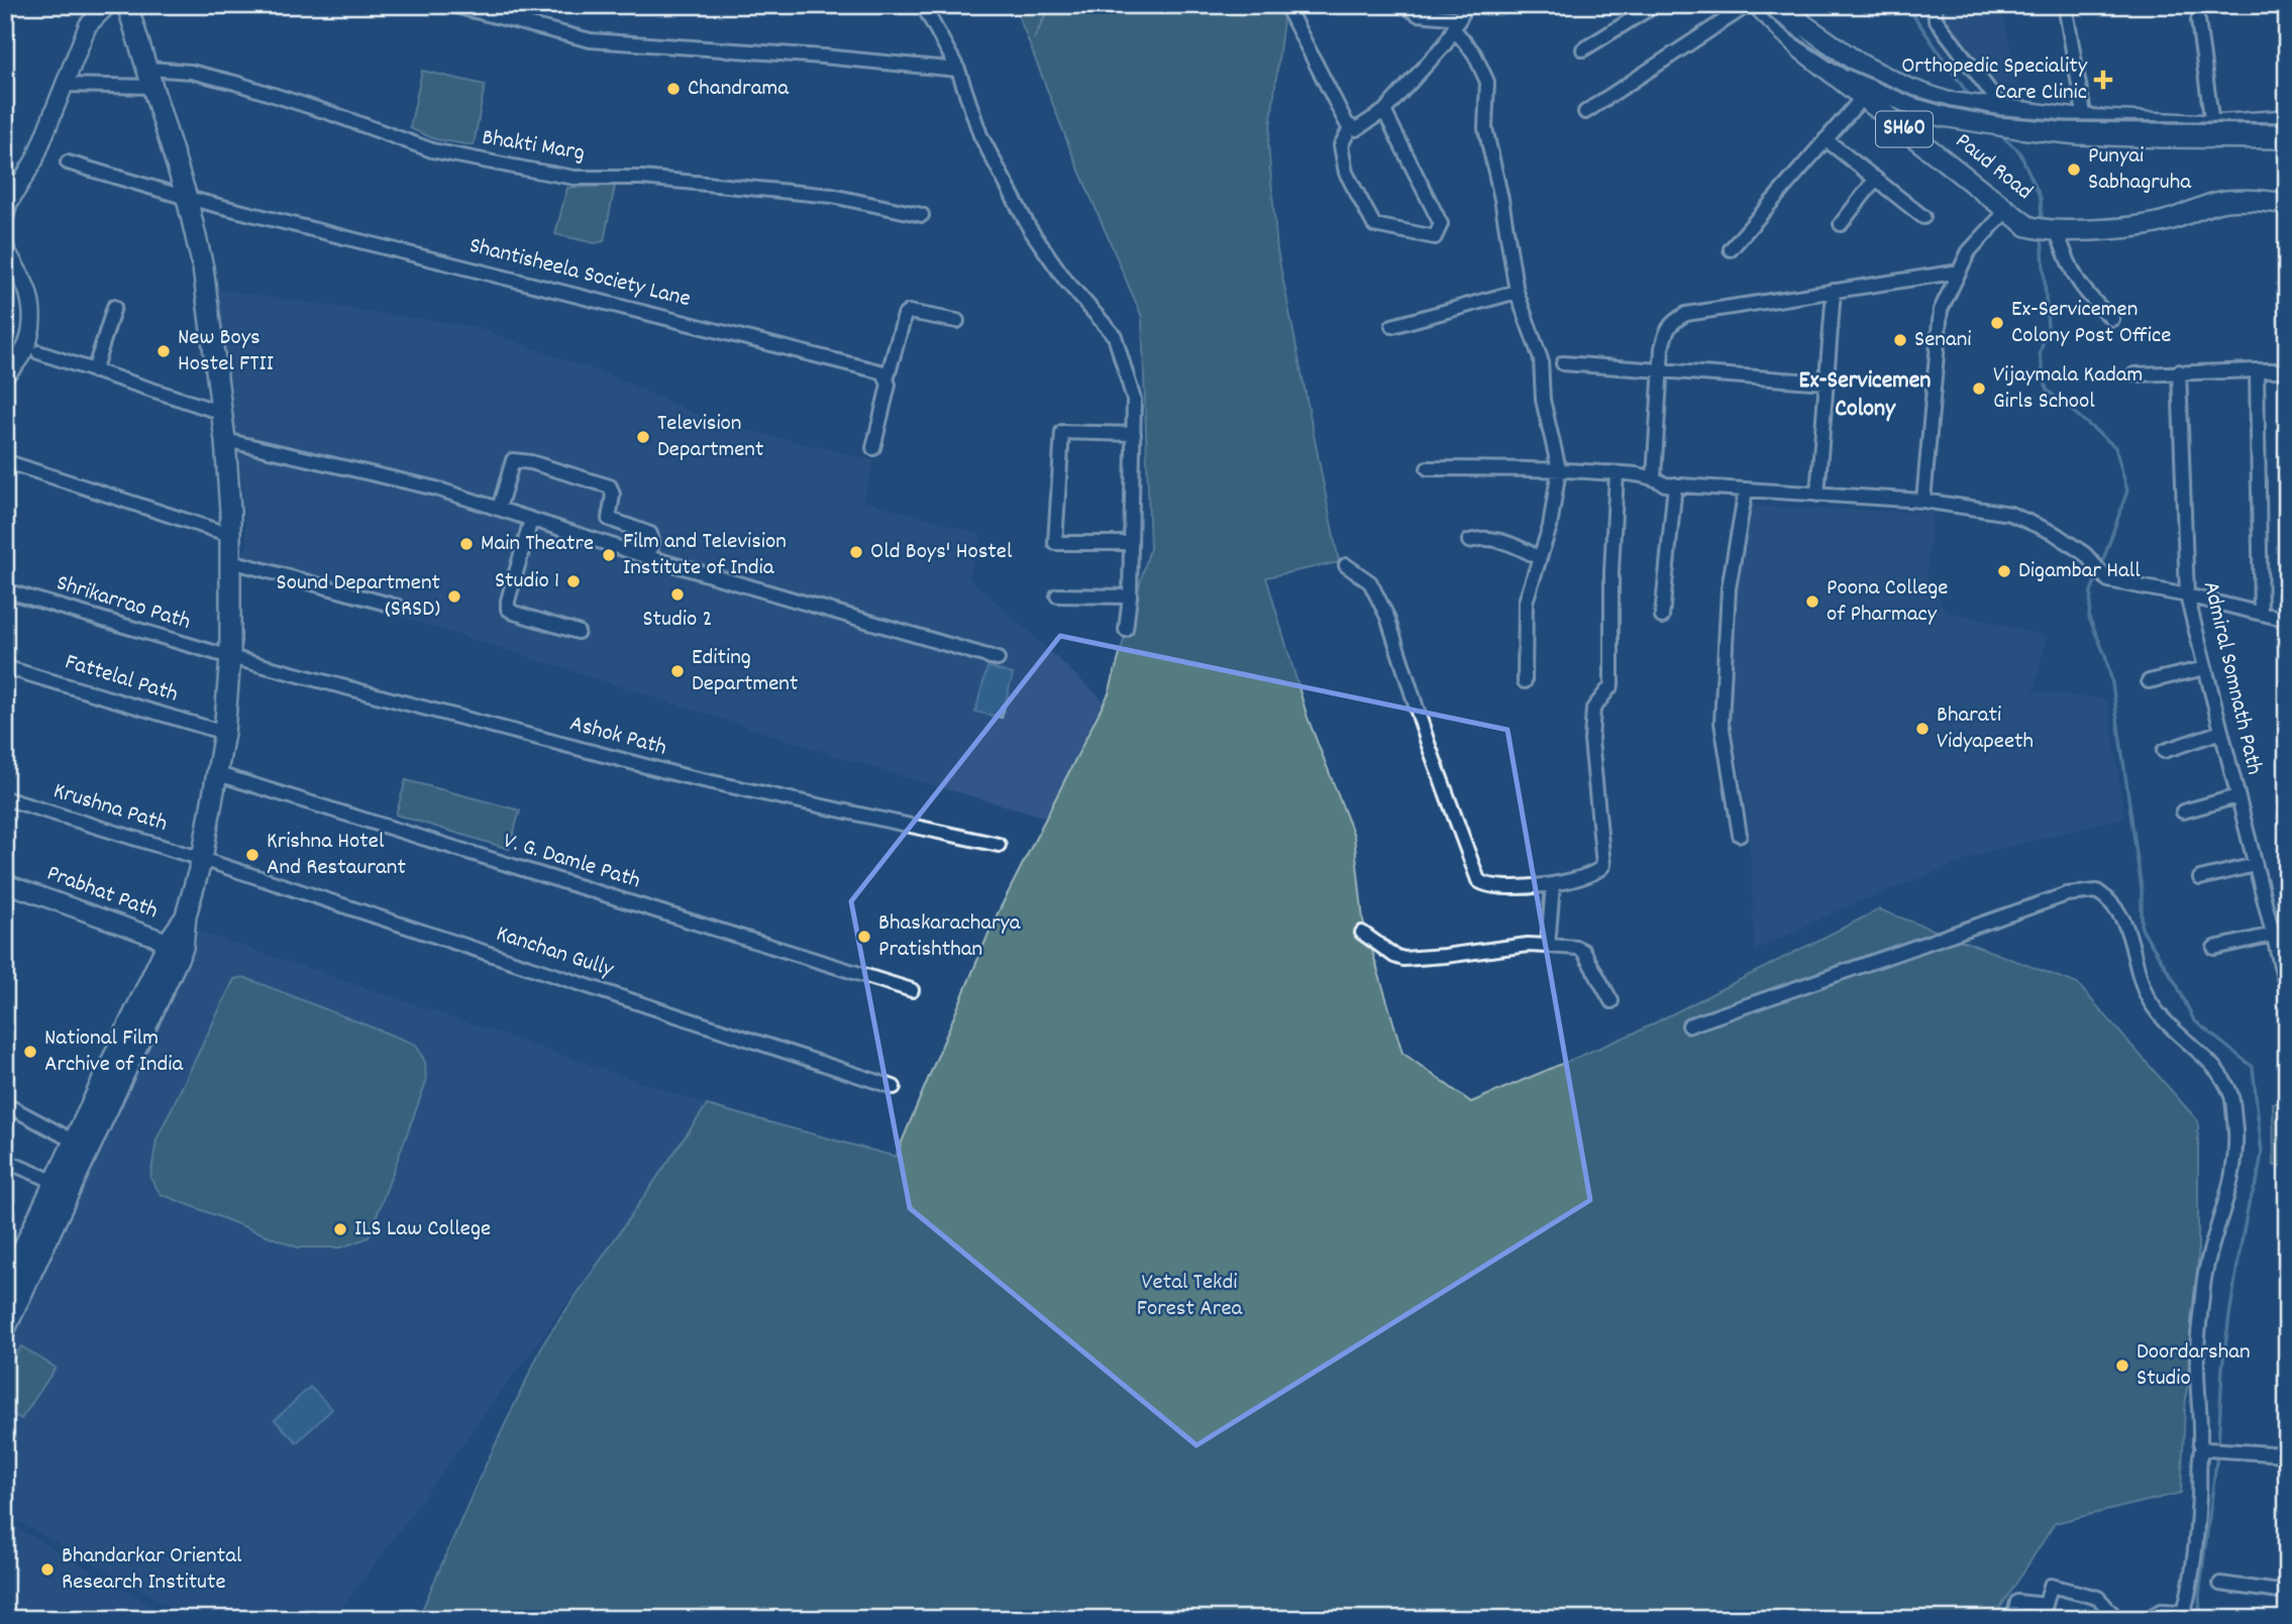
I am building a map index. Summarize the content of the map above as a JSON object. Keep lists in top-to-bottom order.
{
  "streets": {
    "main road": ["SH60", "Paud Road"],
    "street": [
      "Bhakti Marg",
      "Shantisheela Society Lane",
      "Shrikarrao Path",
      "Admiral Somnath Path",
      "Fattelal Path",
      "Ashok Path",
      "Krushna Path",
      "V. G. Damle Path",
      "Prabhat Path",
      "Kanchan Gully"
    ]
  },
  "crossings": [
    ["Shrikarrao Path", "Ashok Path"],
    ["Krushna Path", "Kanchan Gully"]
  ],
  "districts": ["Ex-Servicemen Colony"],
  "parks": ["Vetal Tekdi Forest Area"],
  "places": {
    "health": ["Orthopedic Speciality Care Clinic"],
    "other": [
      "Chandrama",
      "Punyai Sabhagruha",
      "Ex-Servicemen Colony Post Office",
      "Senani",
      "New Boys Hostel FTII",
      "Vijaymala Kadam Girls School",
      "Television Department",
      "Main Theatre",
      "Old Boys' Hostel",
      "Film and Television Institute of India",
      "Digambar Hall",
      "Studio 1",
      "Studio 2",
      "Sound Department (SRSD)",
      "Poona College of Pharmacy",
      "Editing Department",
      "Bharati Vidyapeeth",
      "Krishna Hotel And Restaurant",
      "Bhaskaracharya Pratishthan",
      "National Film Archive of India",
      "ILS Law College",
      "Doordarshan Studio",
      "Bhandarkar Oriental Research Institute"
    ]
  }
}
